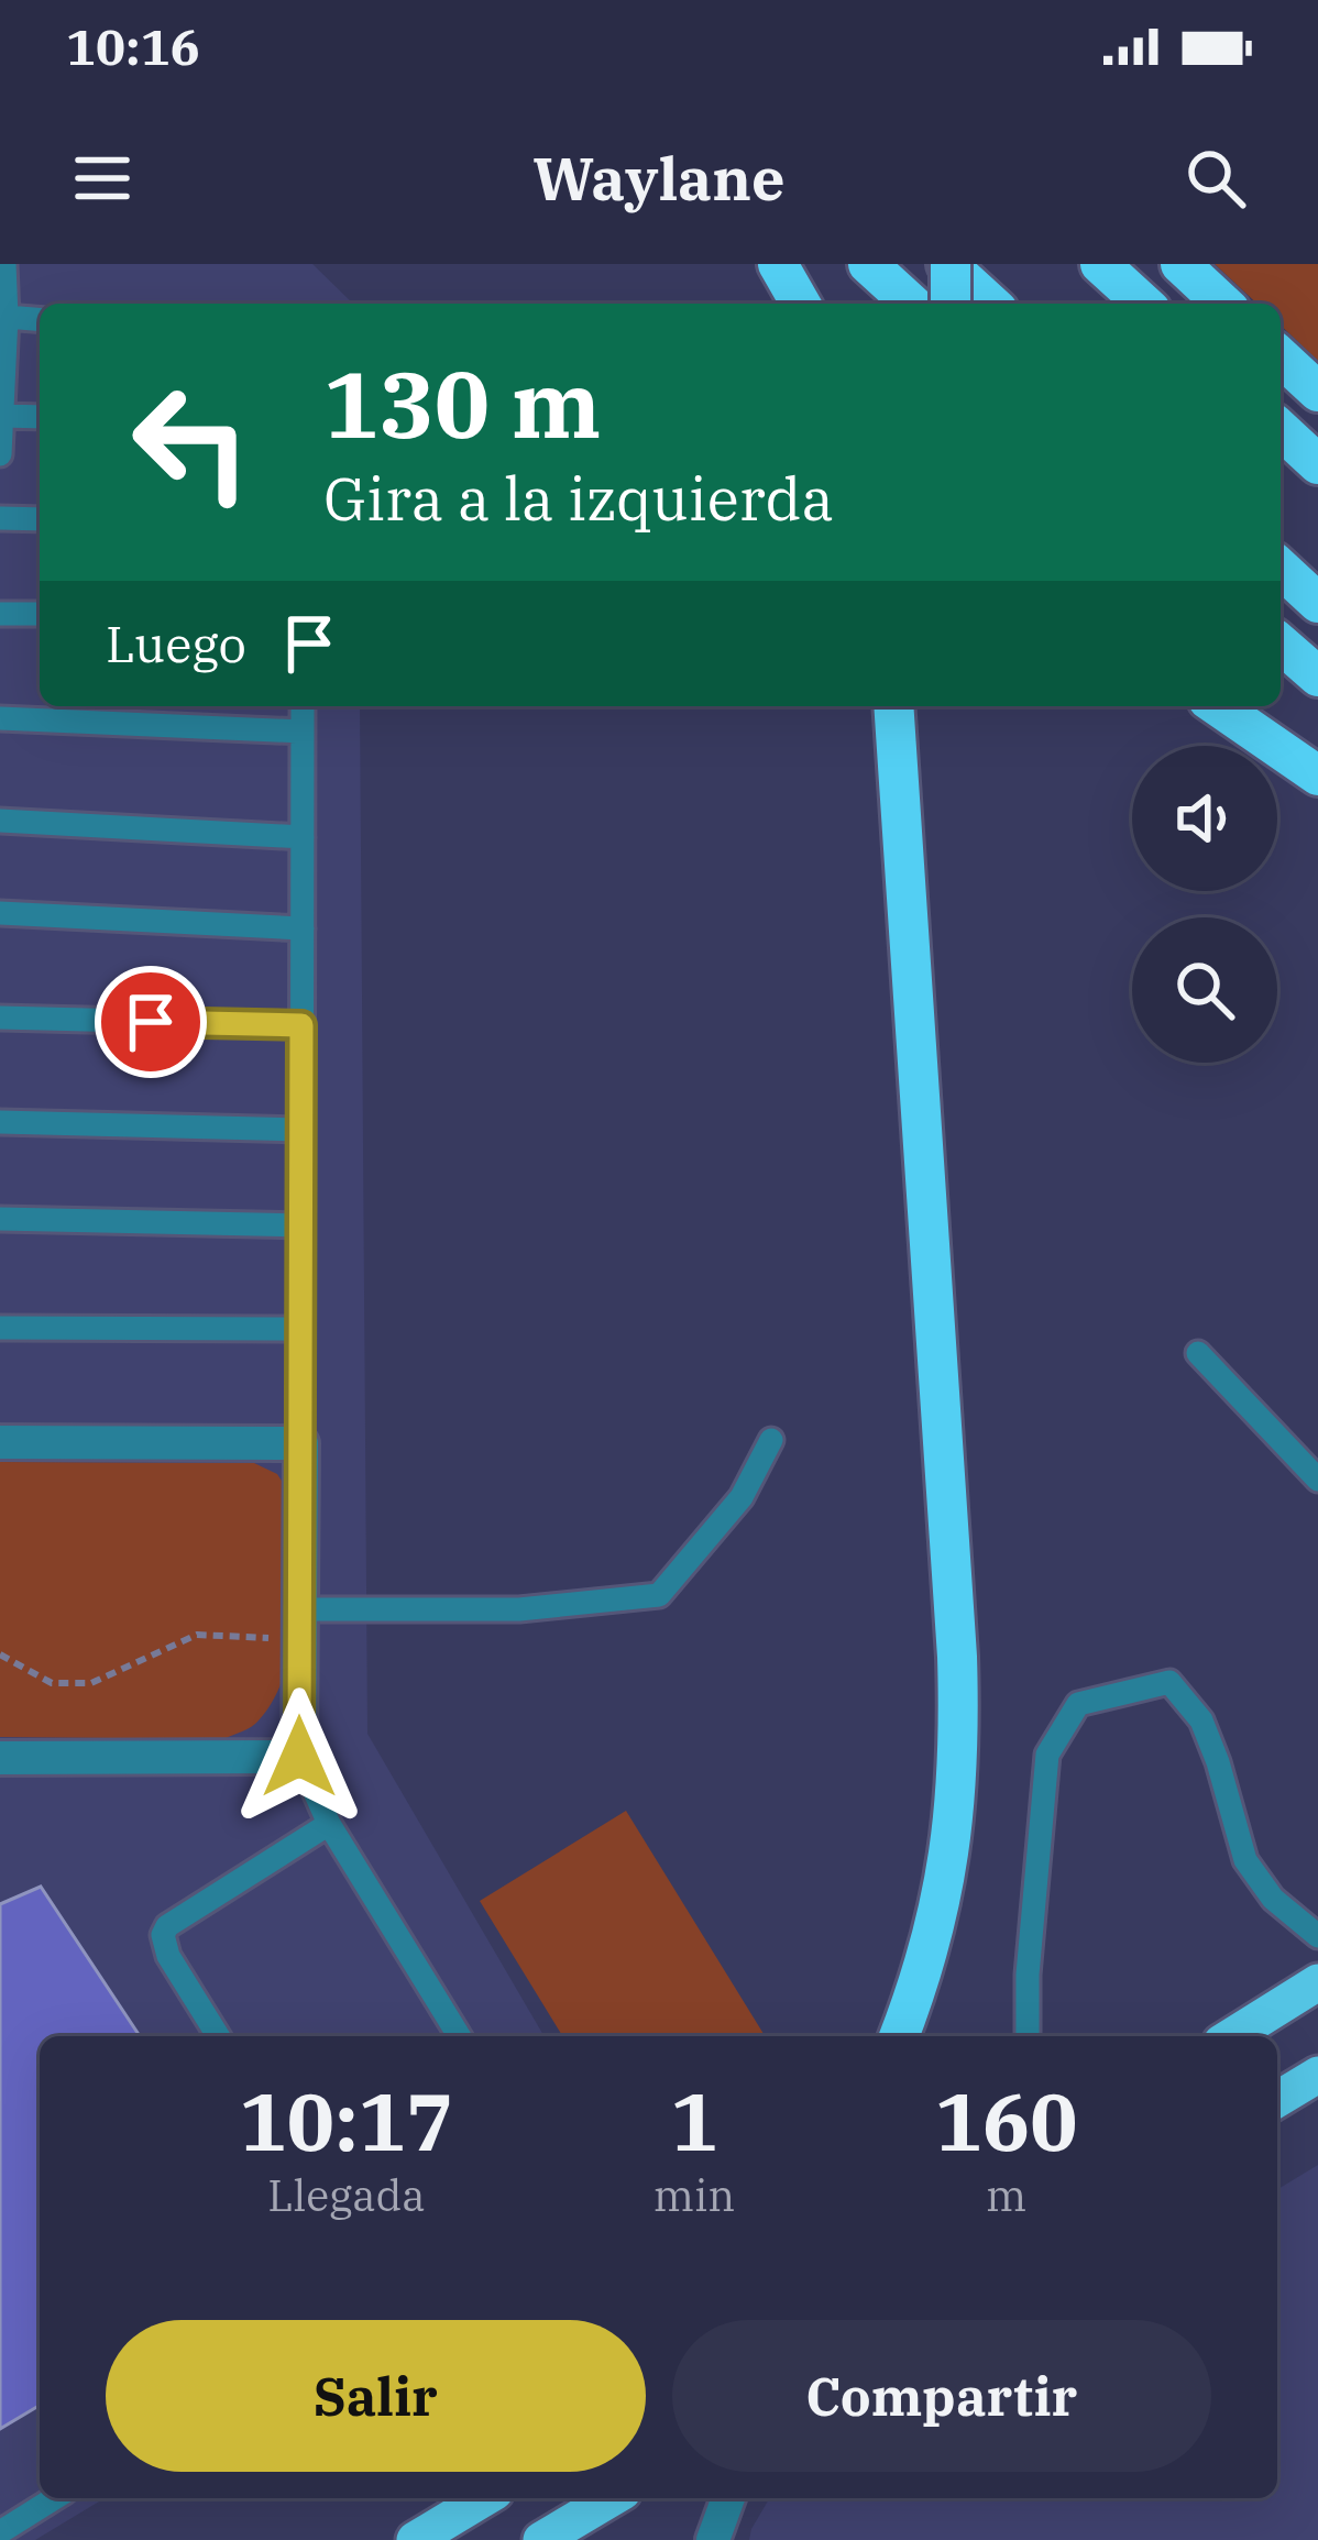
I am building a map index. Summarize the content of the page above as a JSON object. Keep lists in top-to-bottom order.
{
  "page": {
    "status": "10:16",
    "header": "Waylane",
    "turn": ["130 m", "Gira a la izquierda"],
    "then": "Luego",
    "eta": [
      "10:17",
      "Llegada",
      "1",
      "min",
      "160",
      "m"
    ],
    "buttons": ["Salir", "Compartir"]
  }
}
